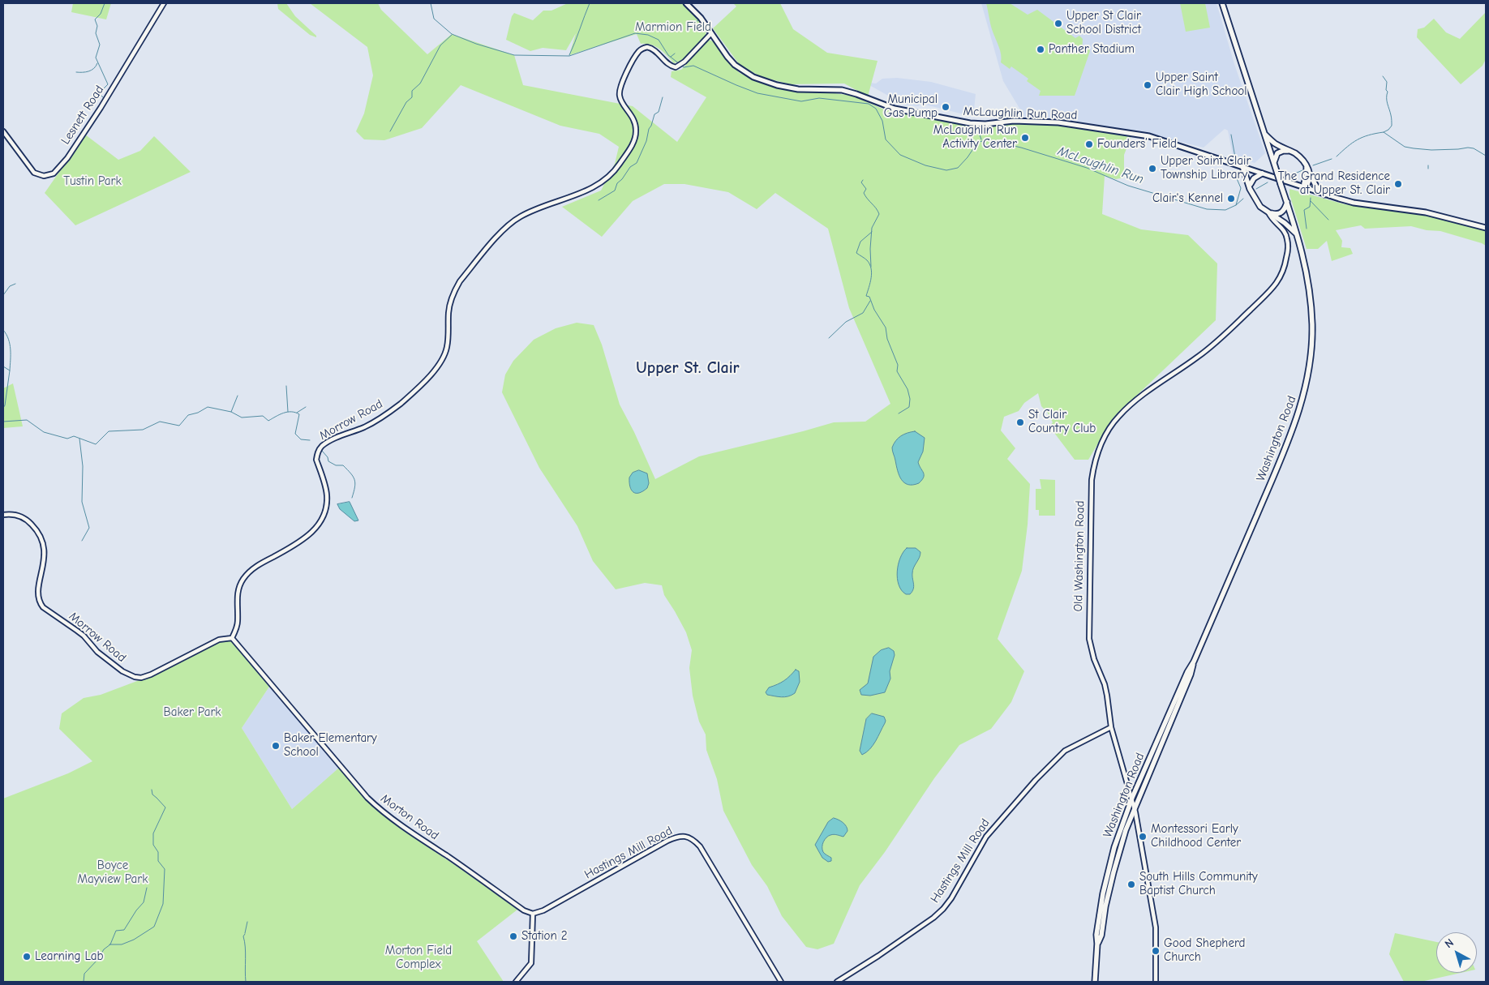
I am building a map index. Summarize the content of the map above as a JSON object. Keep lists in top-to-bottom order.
{
  "streets": {
    "main road": ["McLaughlin Run Road", "Washington Road"],
    "street": [
      "Lesnett Road",
      "Morrow Road",
      "Old Washington Road",
      "Morton Road",
      "Hastings Mill Road"
    ]
  },
  "crossings": [
    ["McLaughlin Run Road", "Morrow Road"],
    ["Morrow Road", "Morton Road"],
    ["Washington Road", "Old Washington Road"],
    ["Old Washington Road", "Hastings Mill Road"],
    ["Morton Road", "Hastings Mill Road"]
  ],
  "districts": ["Upper St. Clair"],
  "water": ["McLaughlin Run"],
  "parks": [
    "Marmion Field",
    "Tustin Park",
    "Baker Park",
    "Boyce Mayview Park",
    "Morton Field Complex"
  ],
  "places": [
    "Upper St Clair School District",
    "Panther Stadium",
    "Upper Saint Clair High School",
    "Municipal Gas Pump",
    "McLaughlin Run Activity Center",
    "Founders’ Field",
    "Upper Saint Clair Township Library",
    "The Grand Residence at Upper St. Clair",
    "Clair's Kennel",
    "St Clair Country Club",
    "Baker Elementary School",
    "Montessori Early Childhood Center",
    "South Hills Community Baptist Church",
    "Station 2",
    "Good Shepherd Church",
    "Learning Lab"
  ],
  "north": "top left"
}
